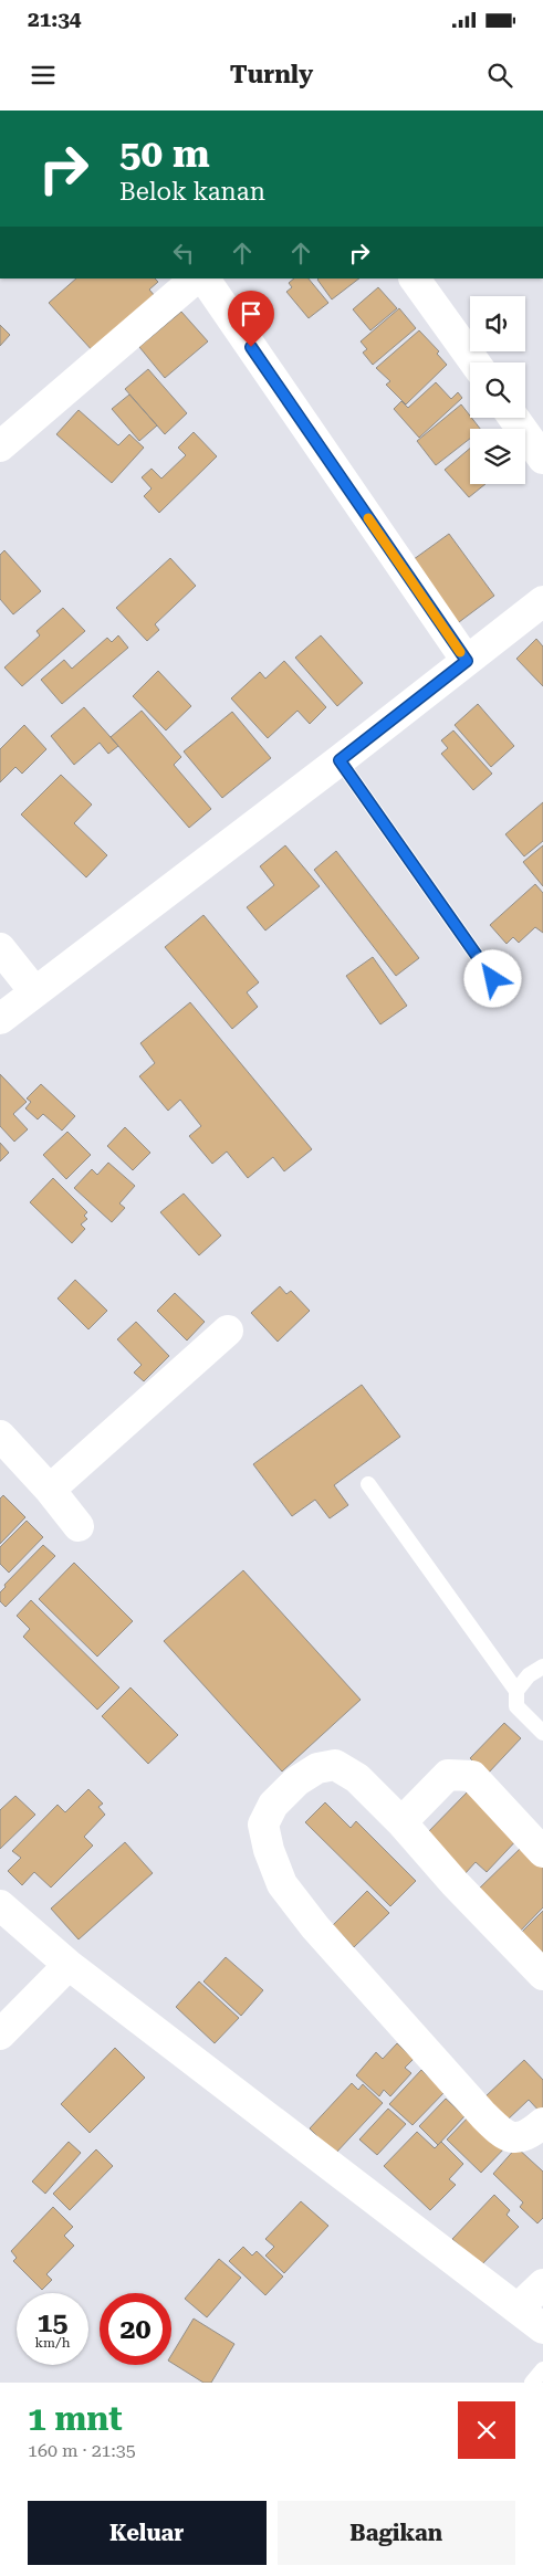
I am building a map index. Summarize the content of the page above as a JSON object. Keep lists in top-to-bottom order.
{
  "page": {
    "status": "21:34",
    "header": "Turnly",
    "turn": ["50 m", "Belok kanan"],
    "speed": "15 km/h",
    "limit": "20",
    "heading": ["1 mnt", "160 m · 21:35"],
    "buttons": ["Keluar", "Bagikan"]
  }
}
